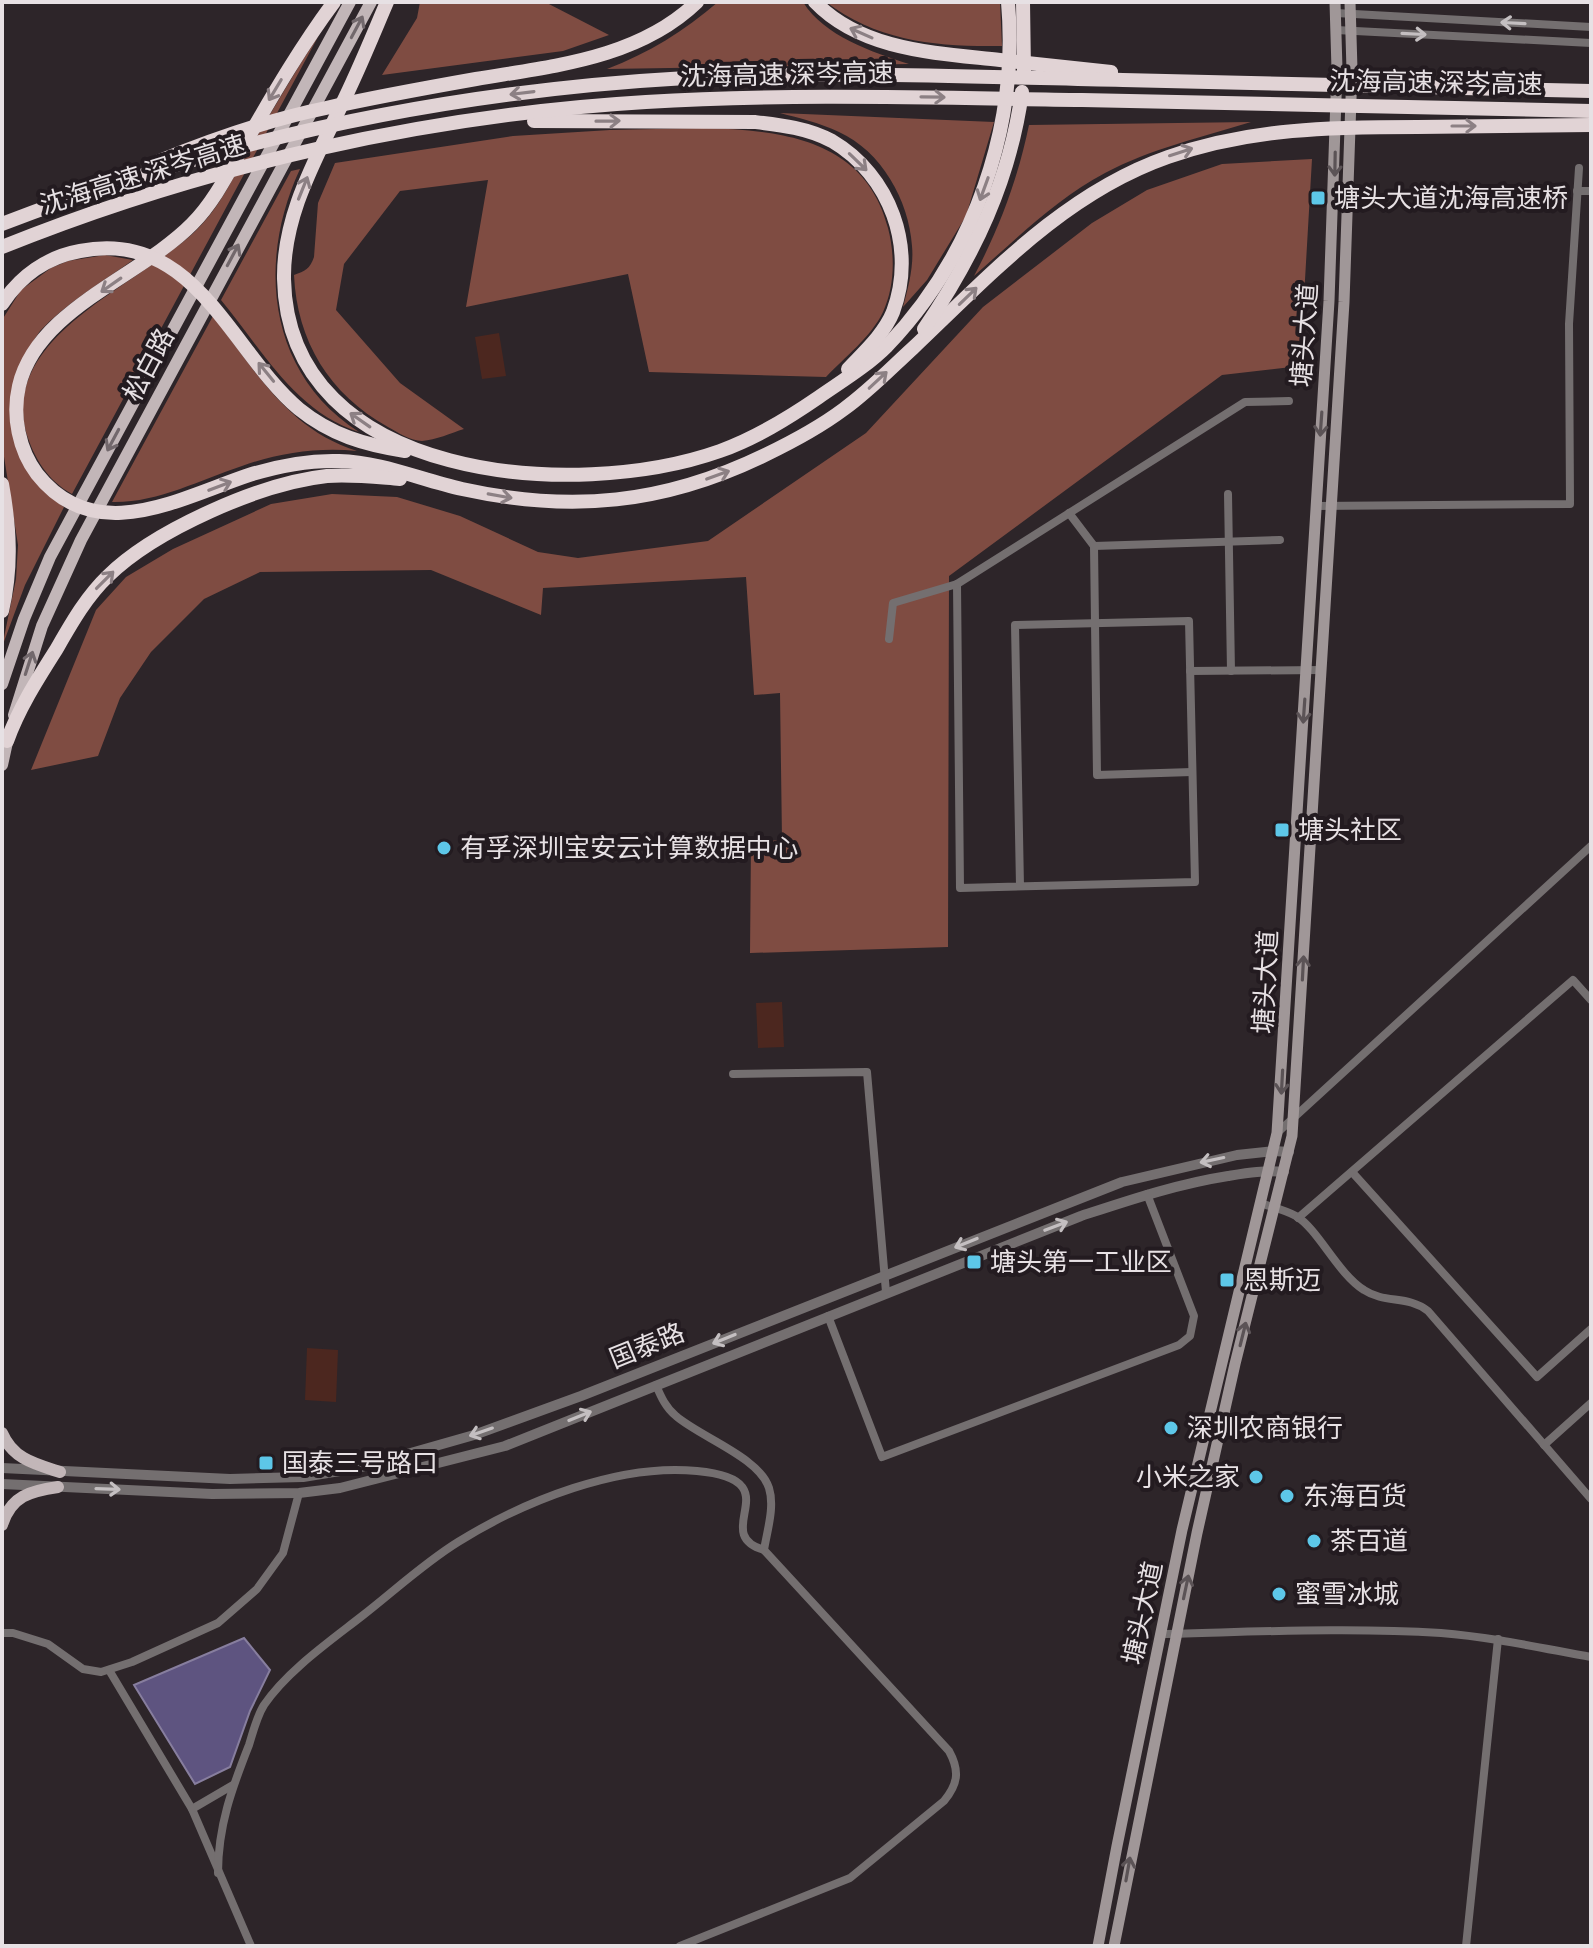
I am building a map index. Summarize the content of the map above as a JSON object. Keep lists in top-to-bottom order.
{
  "streets": {
    "highway": ["沈海高速 深岑高速"],
    "main road": ["塘头大道", "松白路"],
    "street": ["国泰路"]
  },
  "crossings": [
    ["塘头大道", "国泰路"]
  ],
  "places": {
    "transit": [
      "塘头大道沈海高速桥",
      "塘头社区",
      "塘头第一工业区",
      "恩斯迈",
      "国泰三号路口"
    ],
    "other": [
      "有孚深圳宝安云计算数据中心",
      "深圳农商银行",
      "小米之家",
      "东海百货",
      "茶百道",
      "蜜雪冰城"
    ]
  }
}
